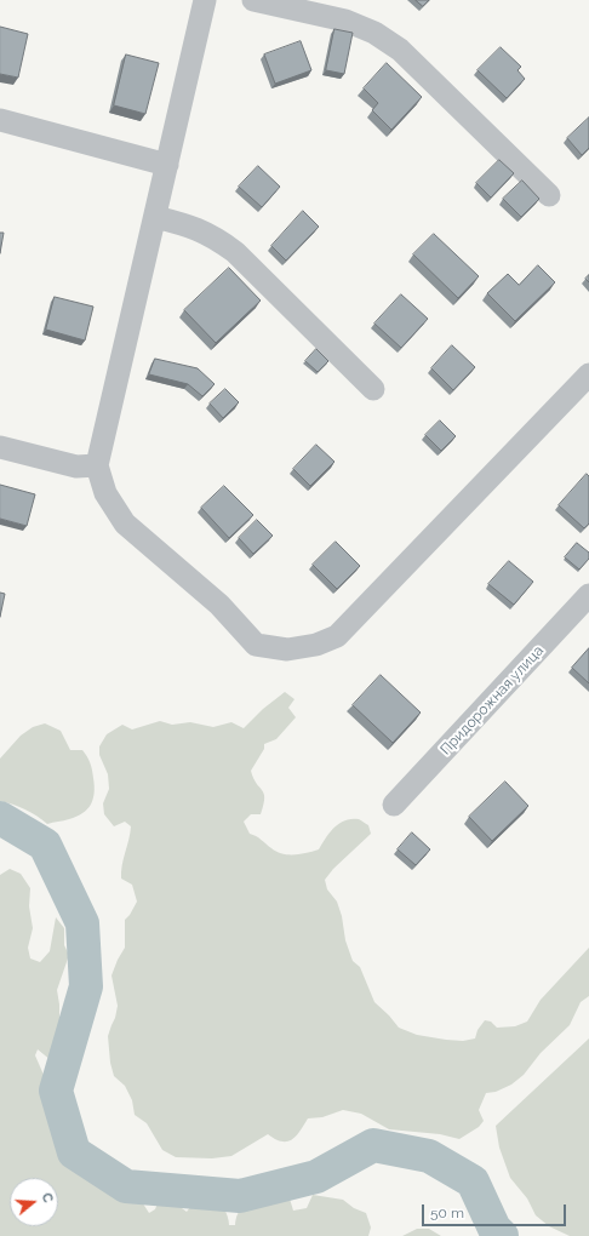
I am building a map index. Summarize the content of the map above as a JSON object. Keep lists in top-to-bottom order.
{
  "streets": {
    "street": ["Придорожная улица"]
  },
  "scale_bar": "50 m",
  "north": "right"
}
